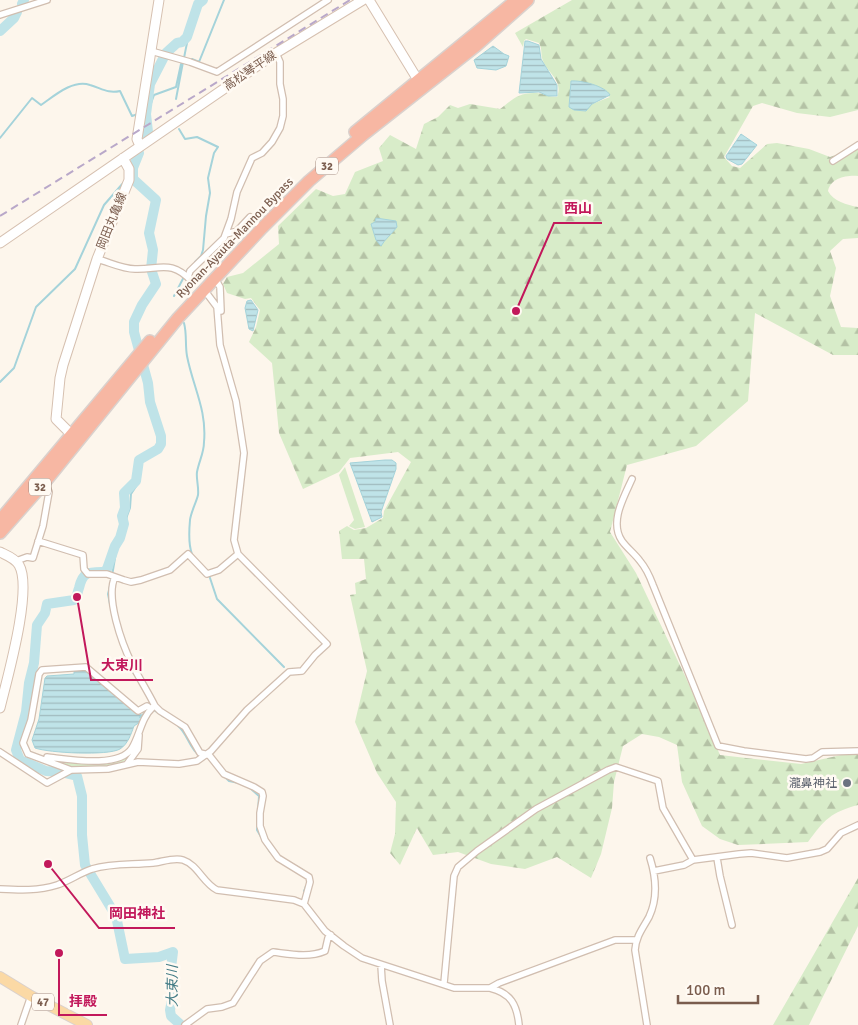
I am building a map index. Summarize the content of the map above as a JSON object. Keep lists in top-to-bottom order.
{
  "streets": {
    "highway": ["32", "Ryonan-Ayauta-Mannou Bypass"],
    "main road": ["高松琴平線", "岡田丸亀線", "47"]
  },
  "crossings": [
    ["岡田丸亀線", "Ryonan-Ayauta-Mannou Bypass"]
  ],
  "water": ["大束川"],
  "places": [
    "西山",
    "大束川",
    "瀧鼻神社",
    "岡田神社",
    "拝殿"
  ],
  "scale_bar": "100 m"
}
